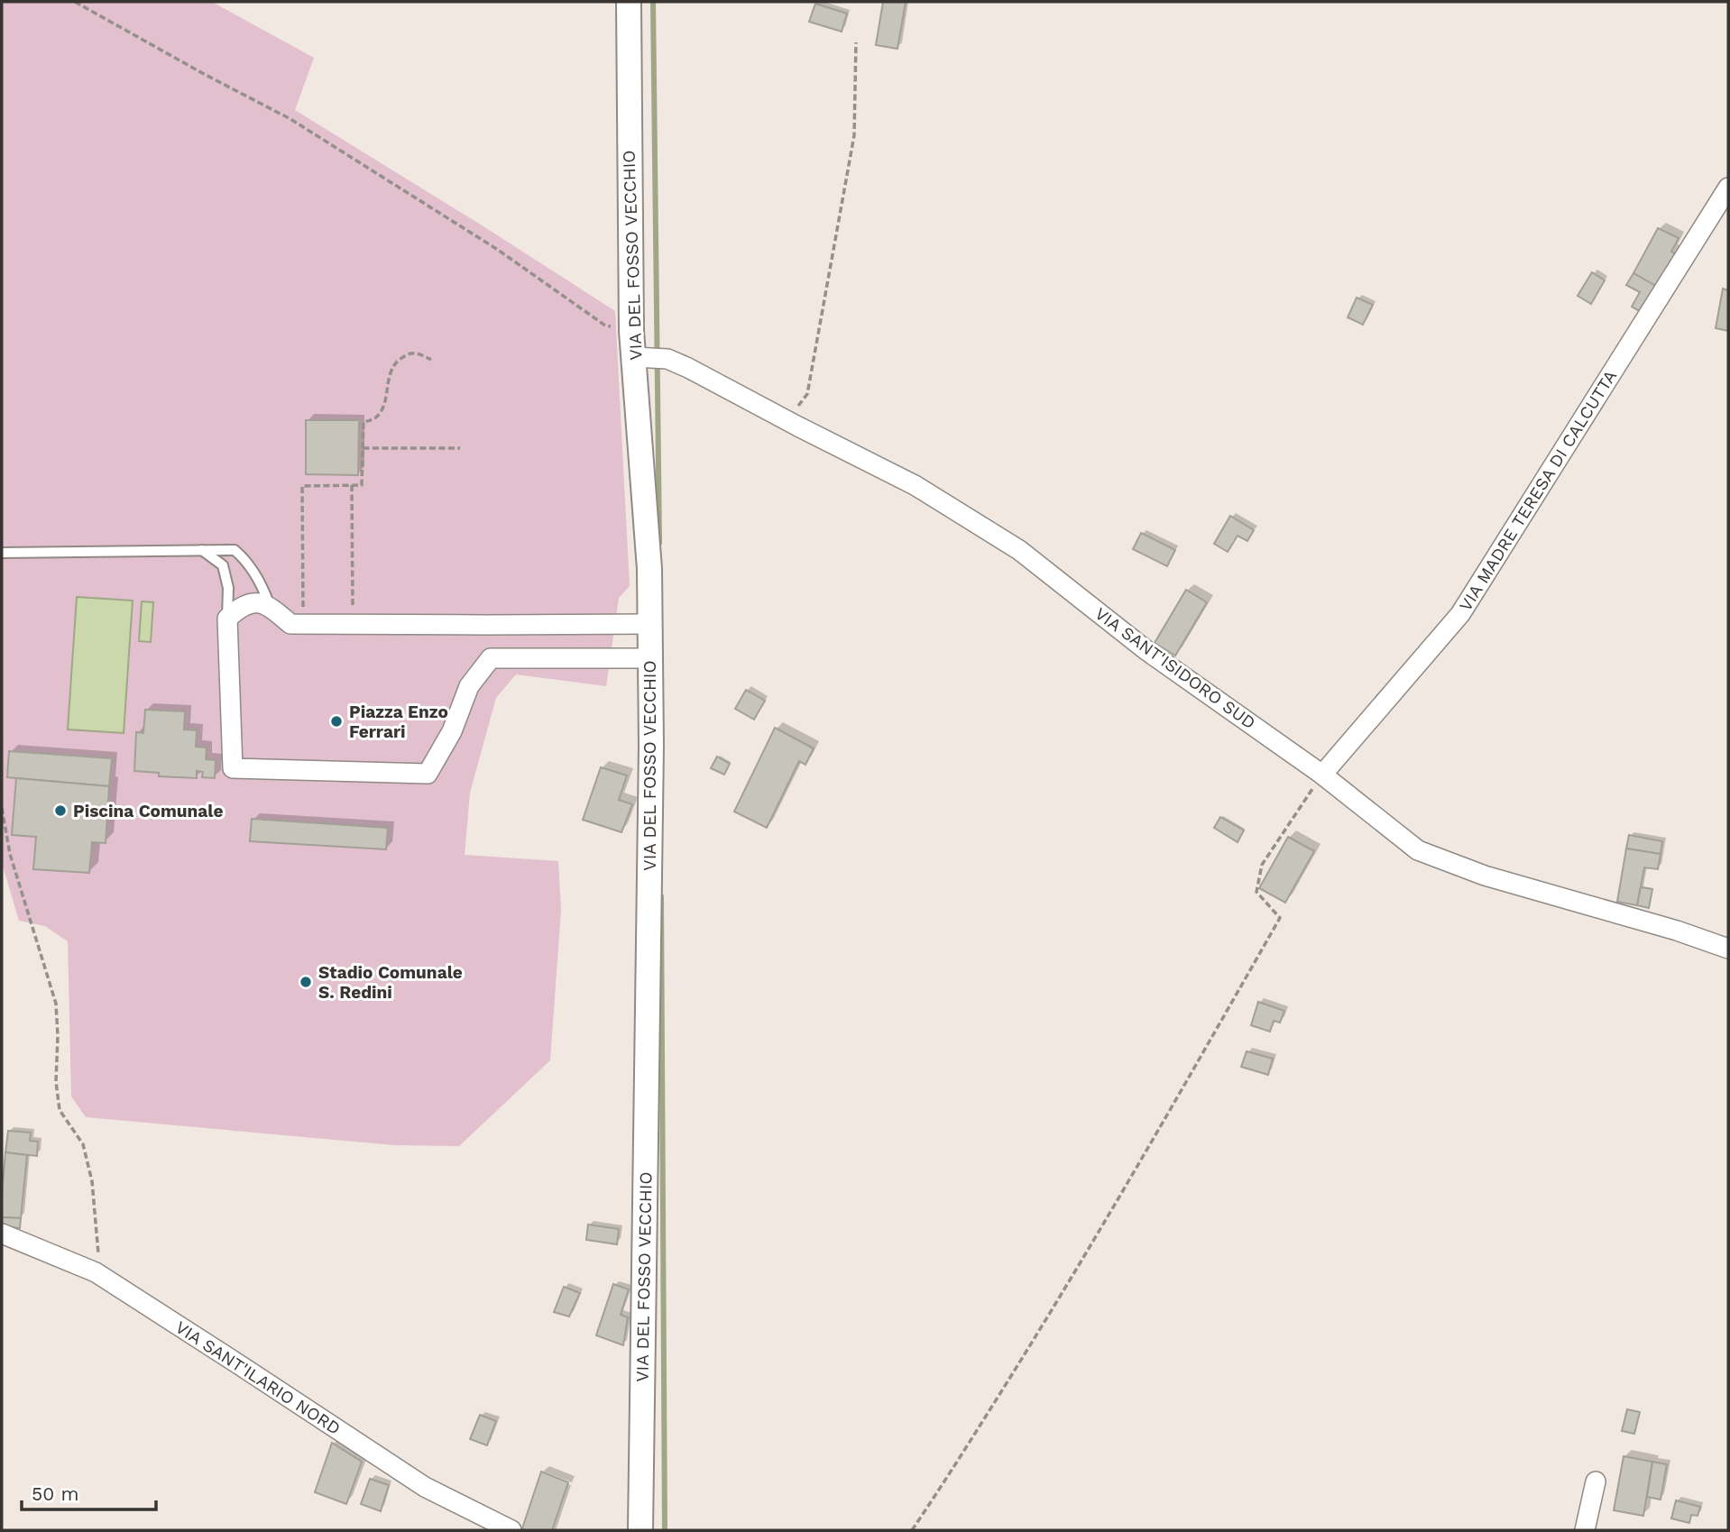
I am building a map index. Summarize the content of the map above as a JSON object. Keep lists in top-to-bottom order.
{
  "streets": {
    "street": [
      "VIA DEL FOSSO VECCHIO",
      "VIA MADRE TERESA DI CALCUTTA",
      "VIA SANT'ISIDORO SUD",
      "VIA SANT'ILARIO NORD"
    ]
  },
  "crossings": [
    ["VIA DEL FOSSO VECCHIO", "VIA SANT'ISIDORO SUD"],
    ["VIA MADRE TERESA DI CALCUTTA", "VIA SANT'ISIDORO SUD"]
  ],
  "places": ["Piazza Enzo Ferrari", "Piscina Comunale", "Stadio Comunale S. Redini"],
  "scale_bar": "50 m"
}
